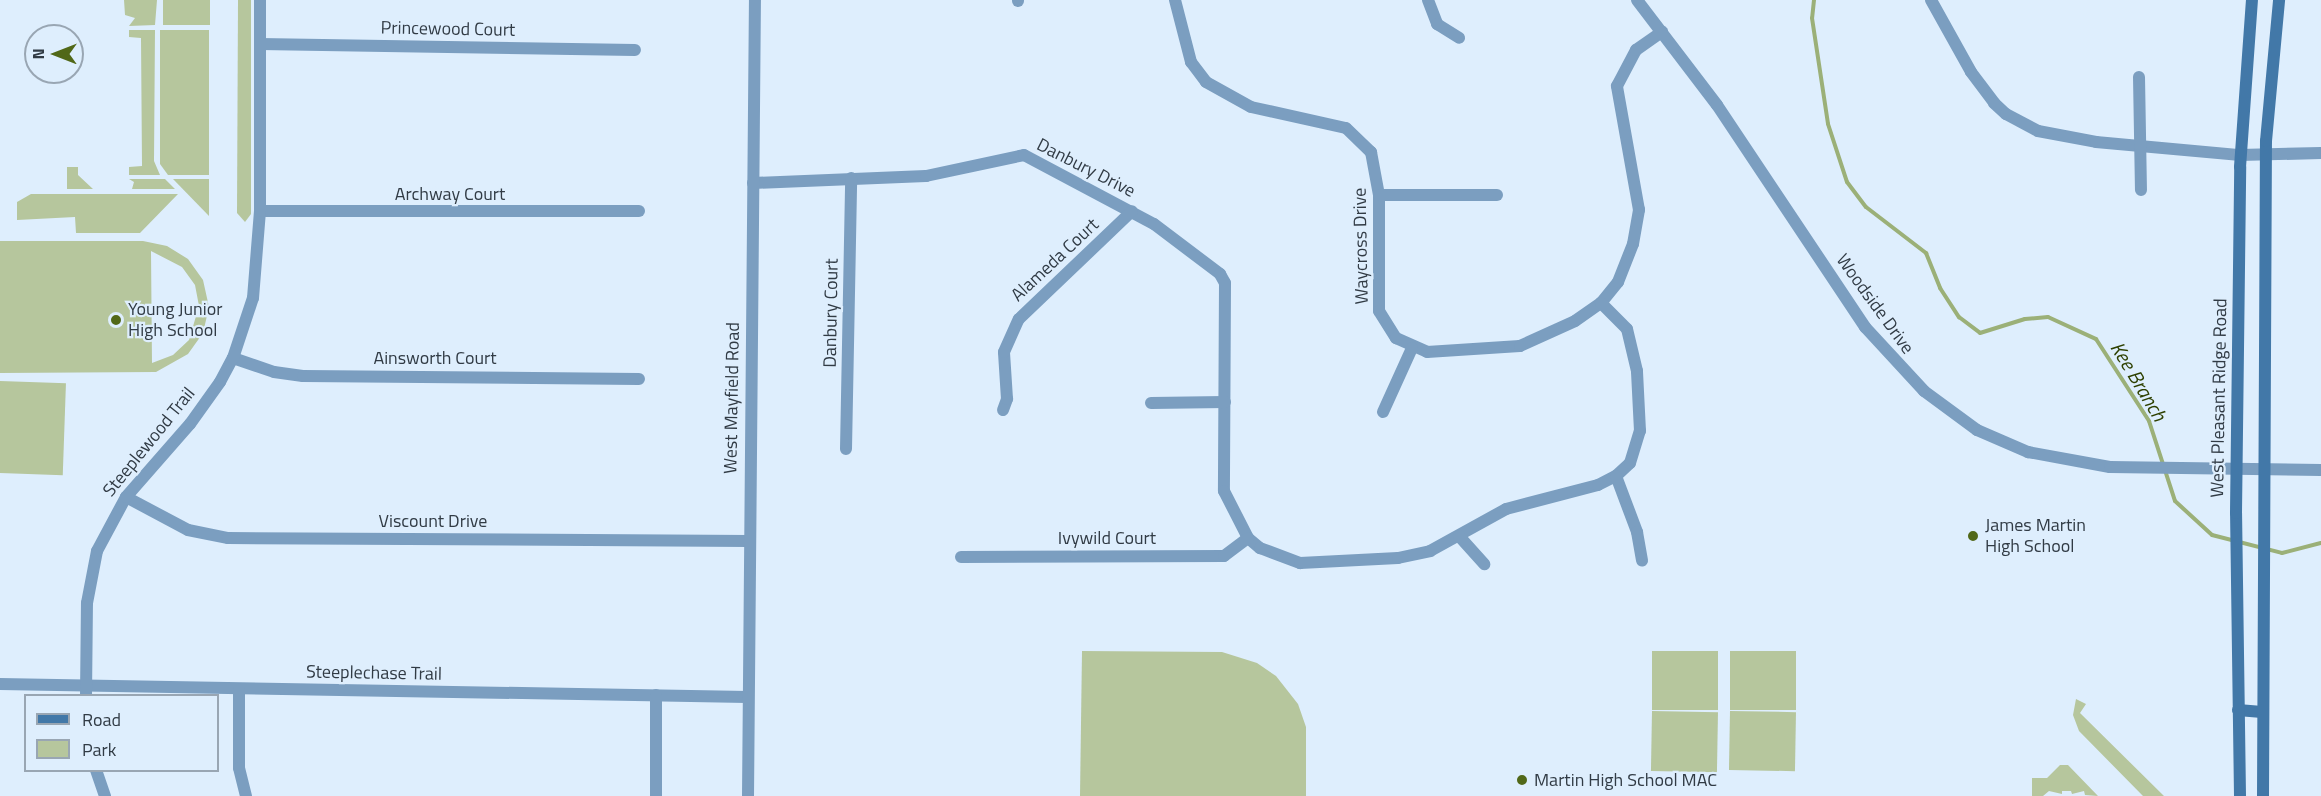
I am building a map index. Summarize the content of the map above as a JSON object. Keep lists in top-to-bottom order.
{
  "streets": {
    "main road": ["West Pleasant Ridge Road"],
    "street": [
      "Princewood Court",
      "Danbury Drive",
      "Archway Court",
      "Waycross Drive",
      "Alameda Court",
      "Woodside Drive",
      "Danbury Court",
      "Ainsworth Court",
      "West Mayfield Road",
      "Steeplewood Trail",
      "Viscount Drive",
      "Ivywild Court",
      "Steeplechase Trail"
    ]
  },
  "crossings": [
    ["Princewood Court", "Steeplewood Trail"],
    ["Danbury Drive", "Alameda Court"],
    ["Danbury Drive", "Danbury Court"],
    ["Danbury Drive", "West Mayfield Road"],
    ["Danbury Drive", "Ivywild Court"],
    ["Archway Court", "Steeplewood Trail"],
    ["Woodside Drive", "West Pleasant Ridge Road"],
    ["Ainsworth Court", "Steeplewood Trail"],
    ["West Mayfield Road", "Viscount Drive"],
    ["West Mayfield Road", "Steeplechase Trail"],
    ["Steeplewood Trail", "Viscount Drive"],
    ["Steeplewood Trail", "Steeplechase Trail"]
  ],
  "water": ["Kee Branch"],
  "places": ["Young Junior High School", "James Martin High School", "Martin High School MAC"],
  "legend": ["Road", "Park"],
  "north": "left"
}
